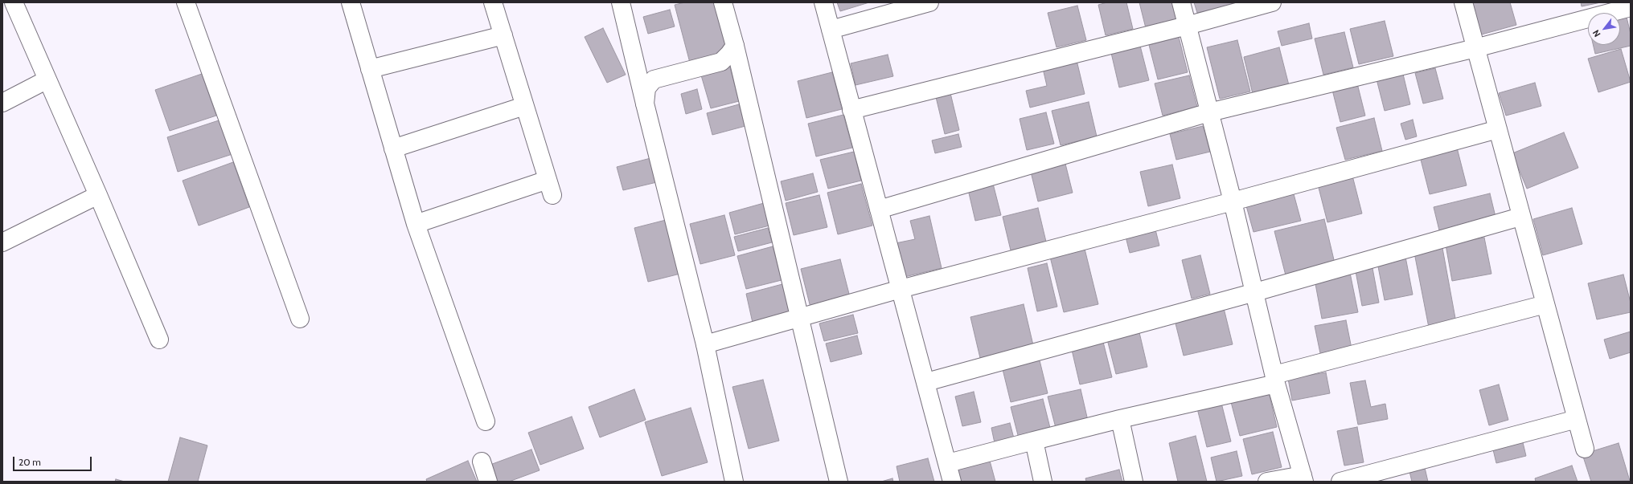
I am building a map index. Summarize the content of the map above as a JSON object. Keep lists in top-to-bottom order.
{
  "scale_bar": "20 m",
  "north": "bottom left"
}
